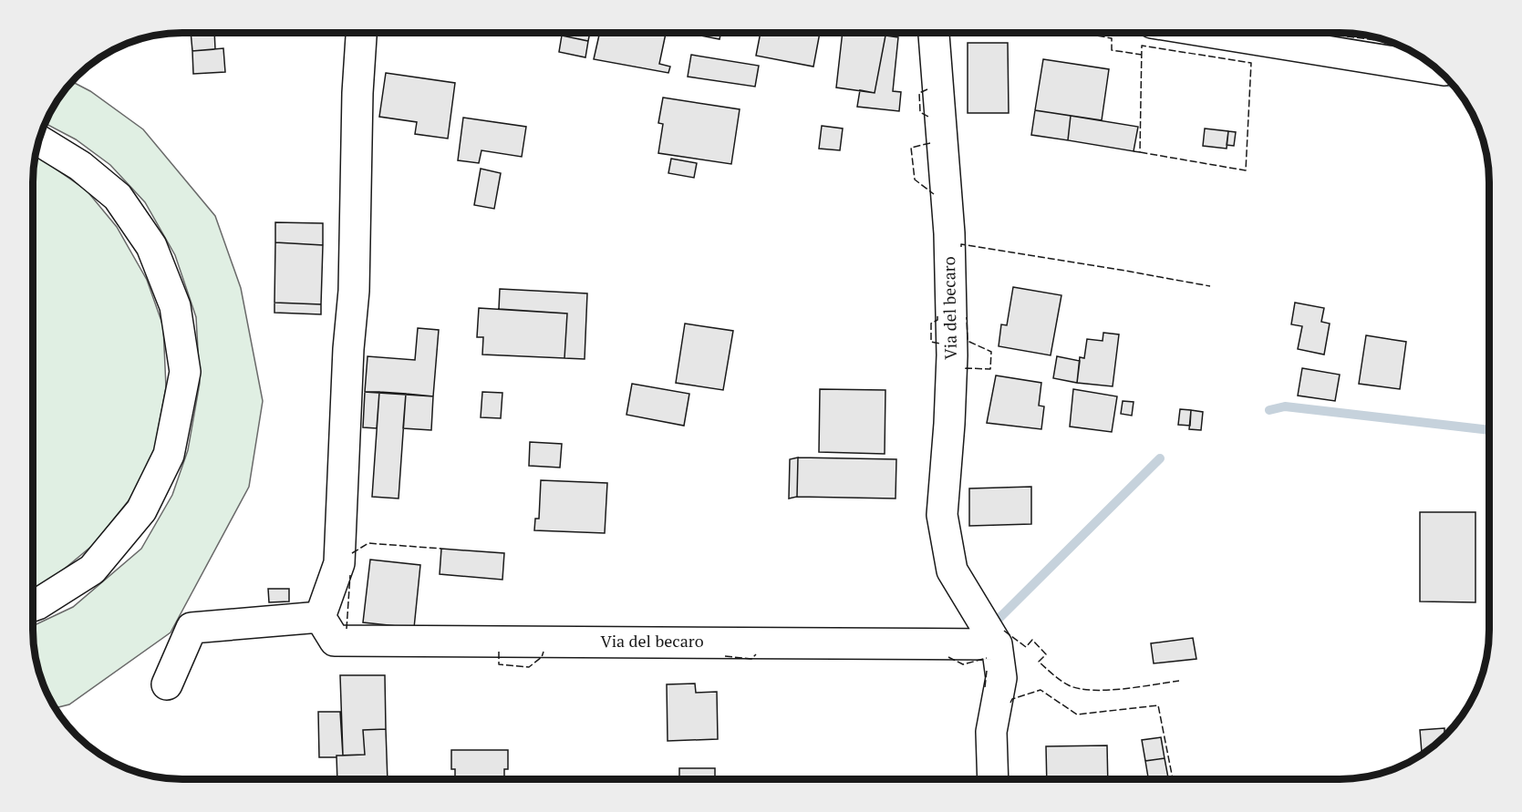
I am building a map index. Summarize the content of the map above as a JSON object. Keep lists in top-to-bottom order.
{
  "streets": {
    "main road": ["Via del becaro"]
  }
}
